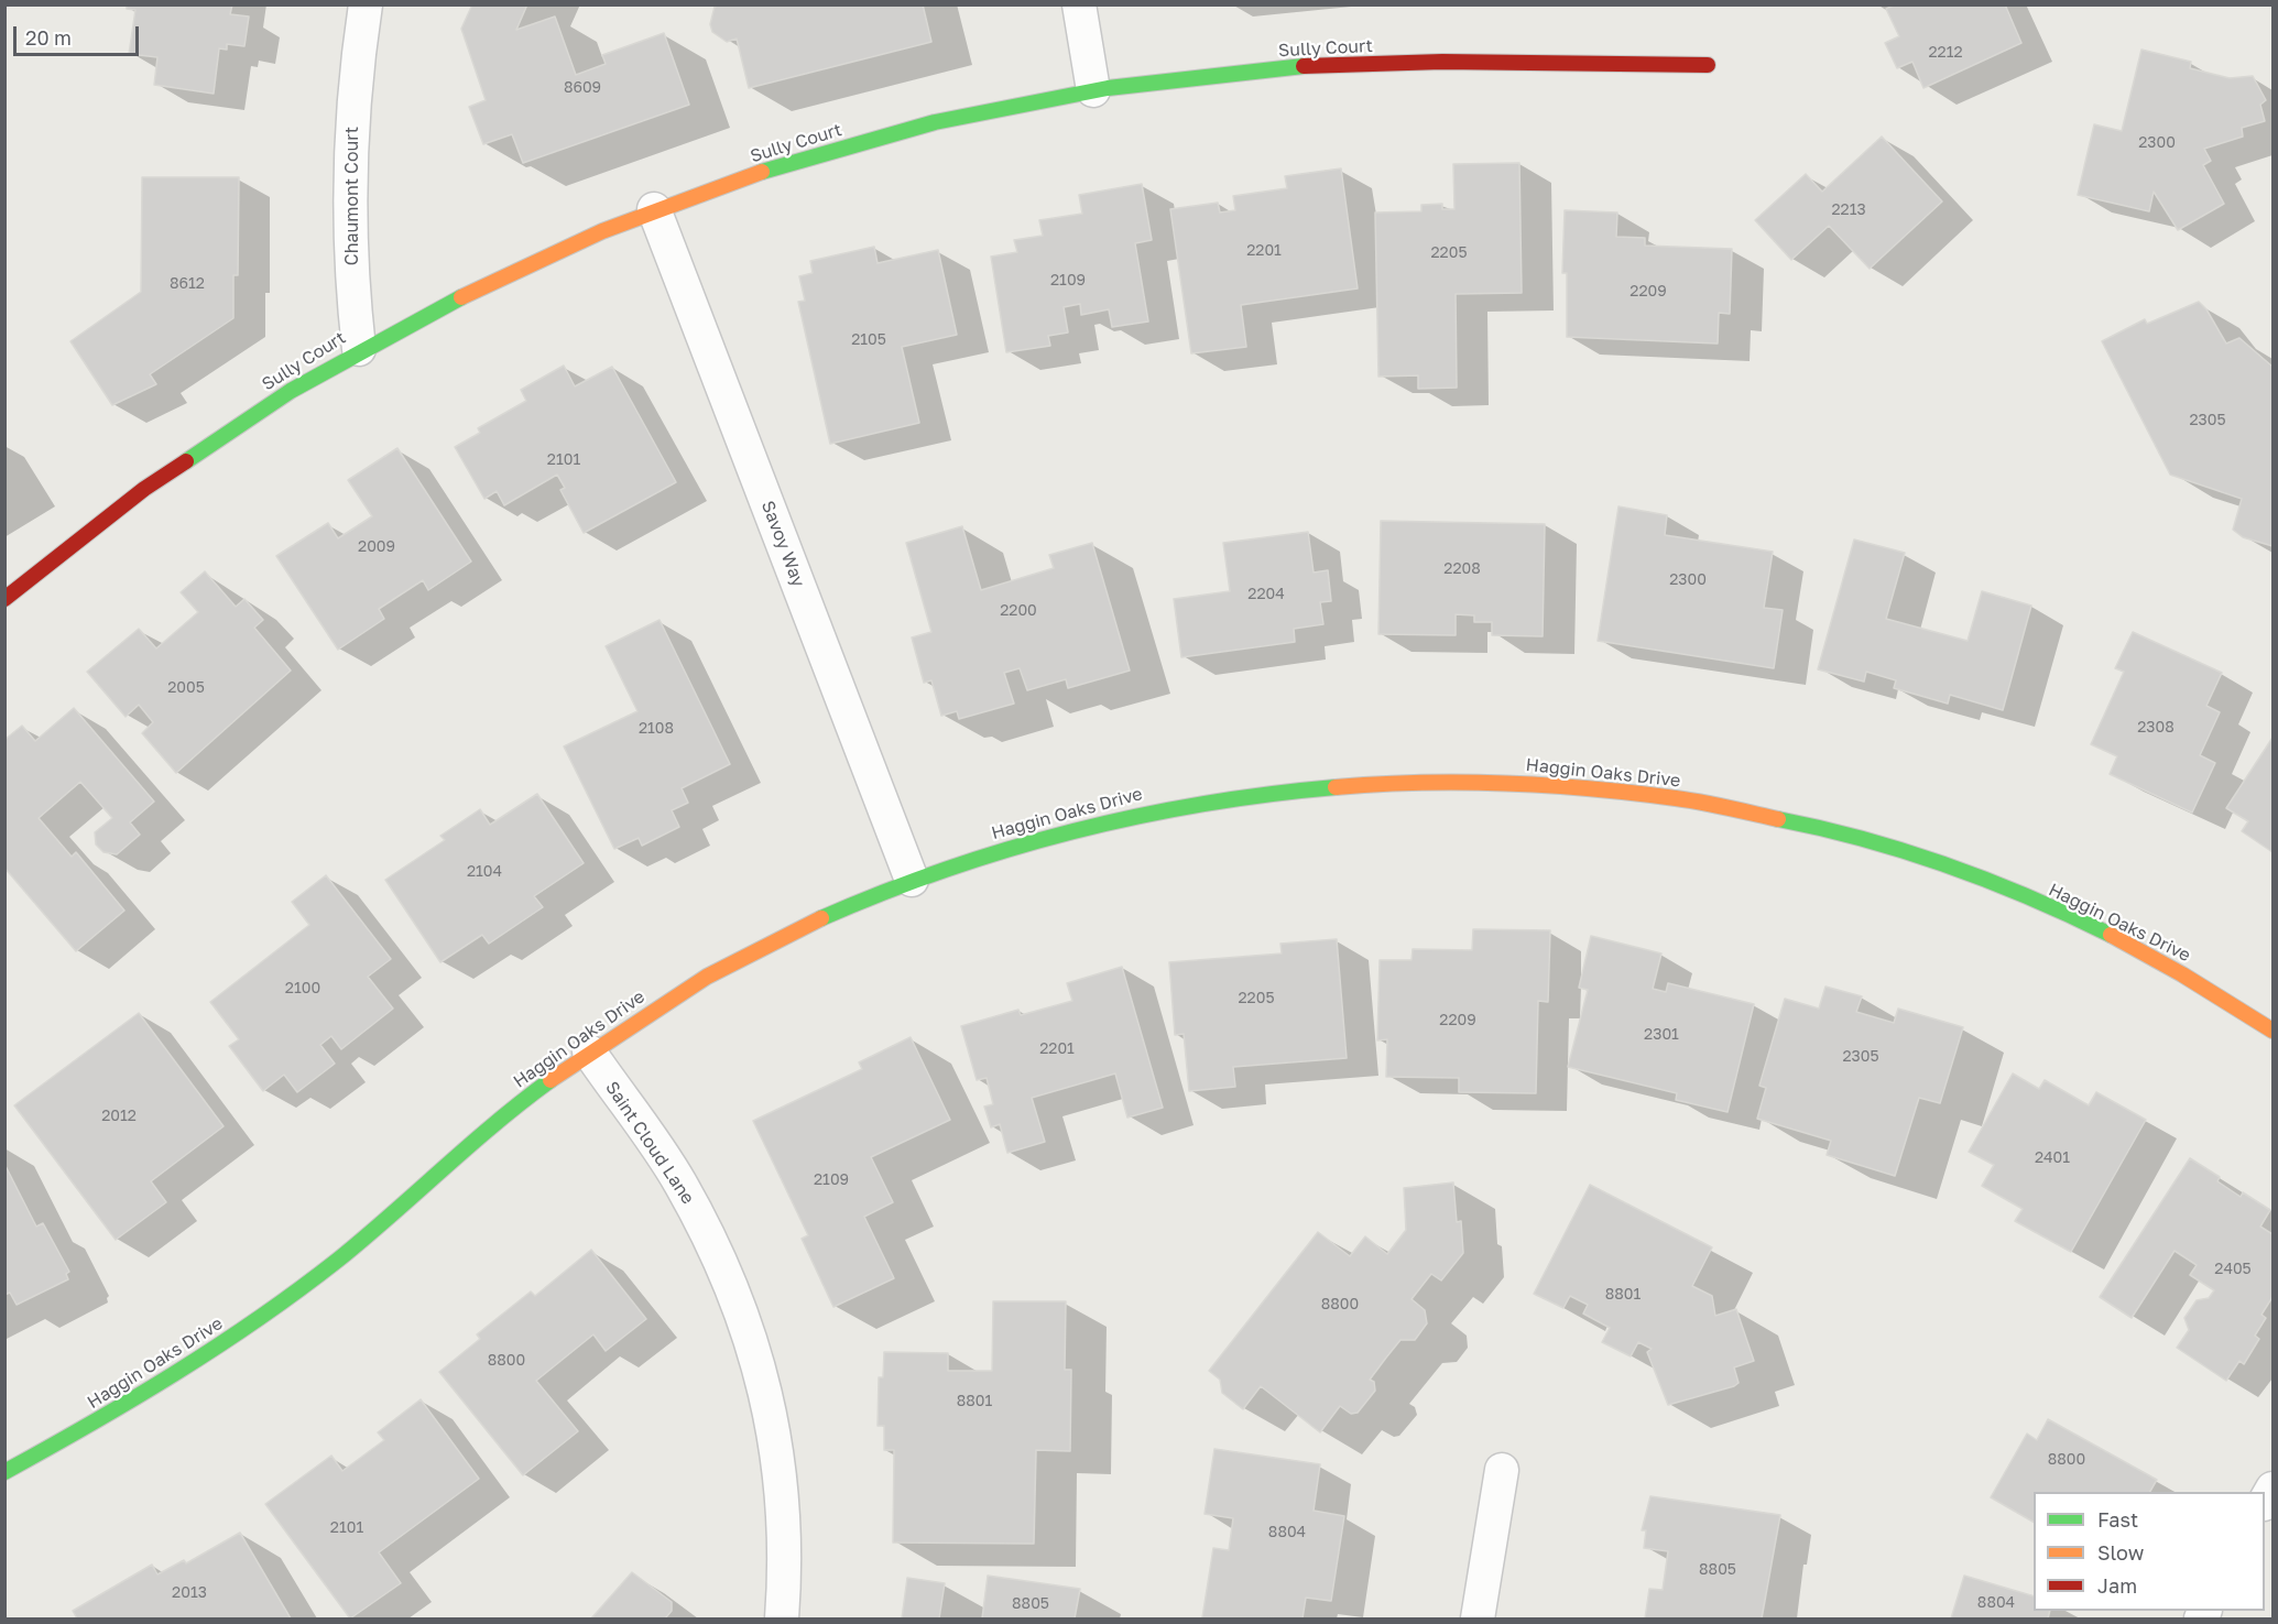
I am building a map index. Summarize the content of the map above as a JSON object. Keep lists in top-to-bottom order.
{
  "streets": {
    "street": [
      "Sully Court",
      "Chaumont Court",
      "Savoy Way",
      "Haggin Oaks Drive",
      "Saint Cloud Lane"
    ]
  },
  "crossings": [
    ["Sully Court", "Chaumont Court"],
    ["Sully Court", "Savoy Way"],
    ["Savoy Way", "Haggin Oaks Drive"],
    ["Haggin Oaks Drive", "Saint Cloud Lane"]
  ],
  "house_numbers": [
    "2212",
    "8609",
    "2300",
    "2213",
    "2201",
    "2205",
    "2109",
    "8612",
    "2209",
    "2105",
    "2305",
    "2101",
    "2009",
    "2208",
    "2300",
    "2204",
    "2200",
    "2005",
    "2308",
    "2108",
    "2104",
    "2100",
    "2205",
    "2209",
    "2301",
    "2201",
    "2305",
    "2012",
    "2401",
    "2109",
    "2405",
    "8801",
    "8800",
    "8800",
    "8801",
    "8800",
    "2101",
    "8804",
    "8805",
    "2013",
    "8804",
    "8805"
  ],
  "legend": ["Fast", "Slow", "Jam"],
  "scale_bar": "20 m"
}
